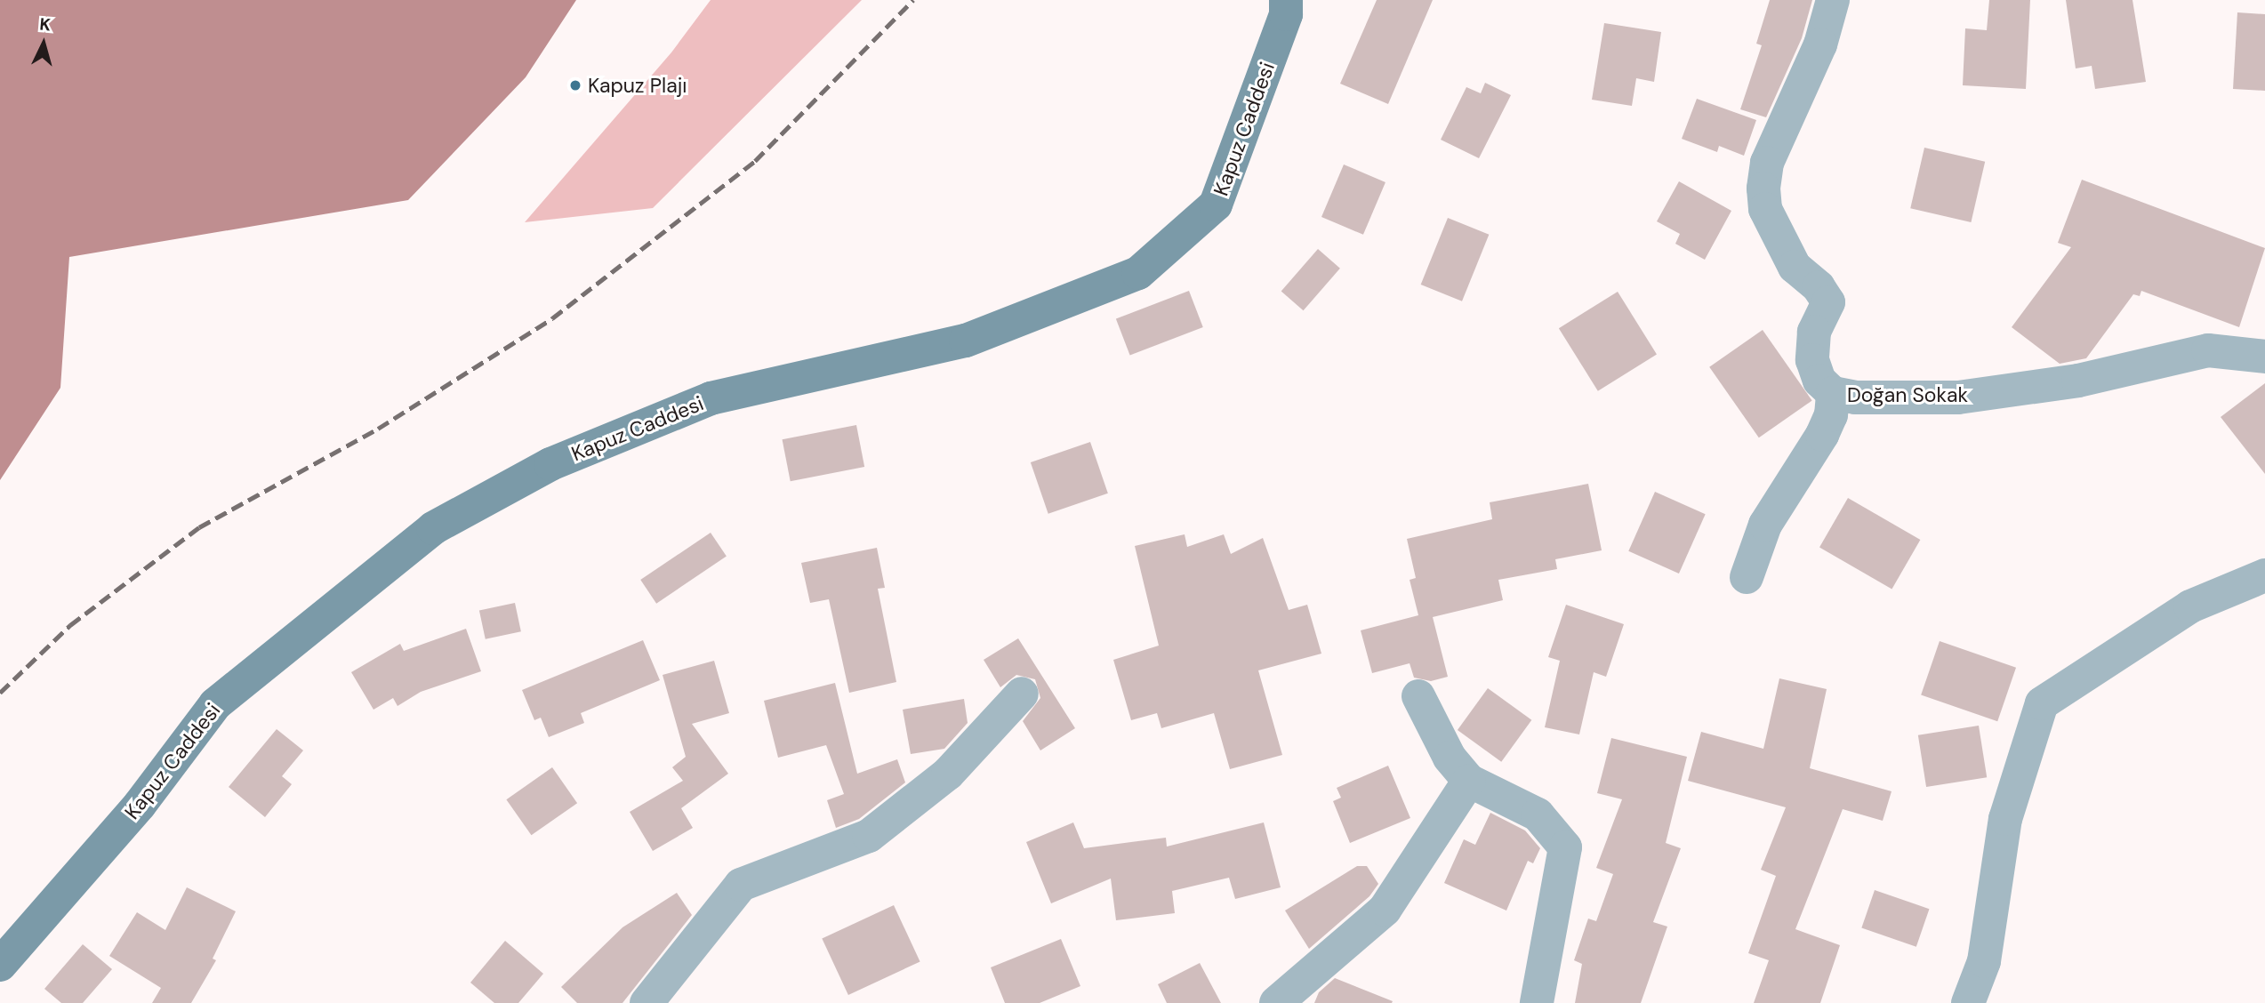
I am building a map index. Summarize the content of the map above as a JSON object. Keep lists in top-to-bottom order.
{
  "streets": {
    "main road": ["Kapuz Caddesi"],
    "street": ["Doğan Sokak"]
  },
  "places": ["Kapuz Plajı"],
  "north": "top"
}
